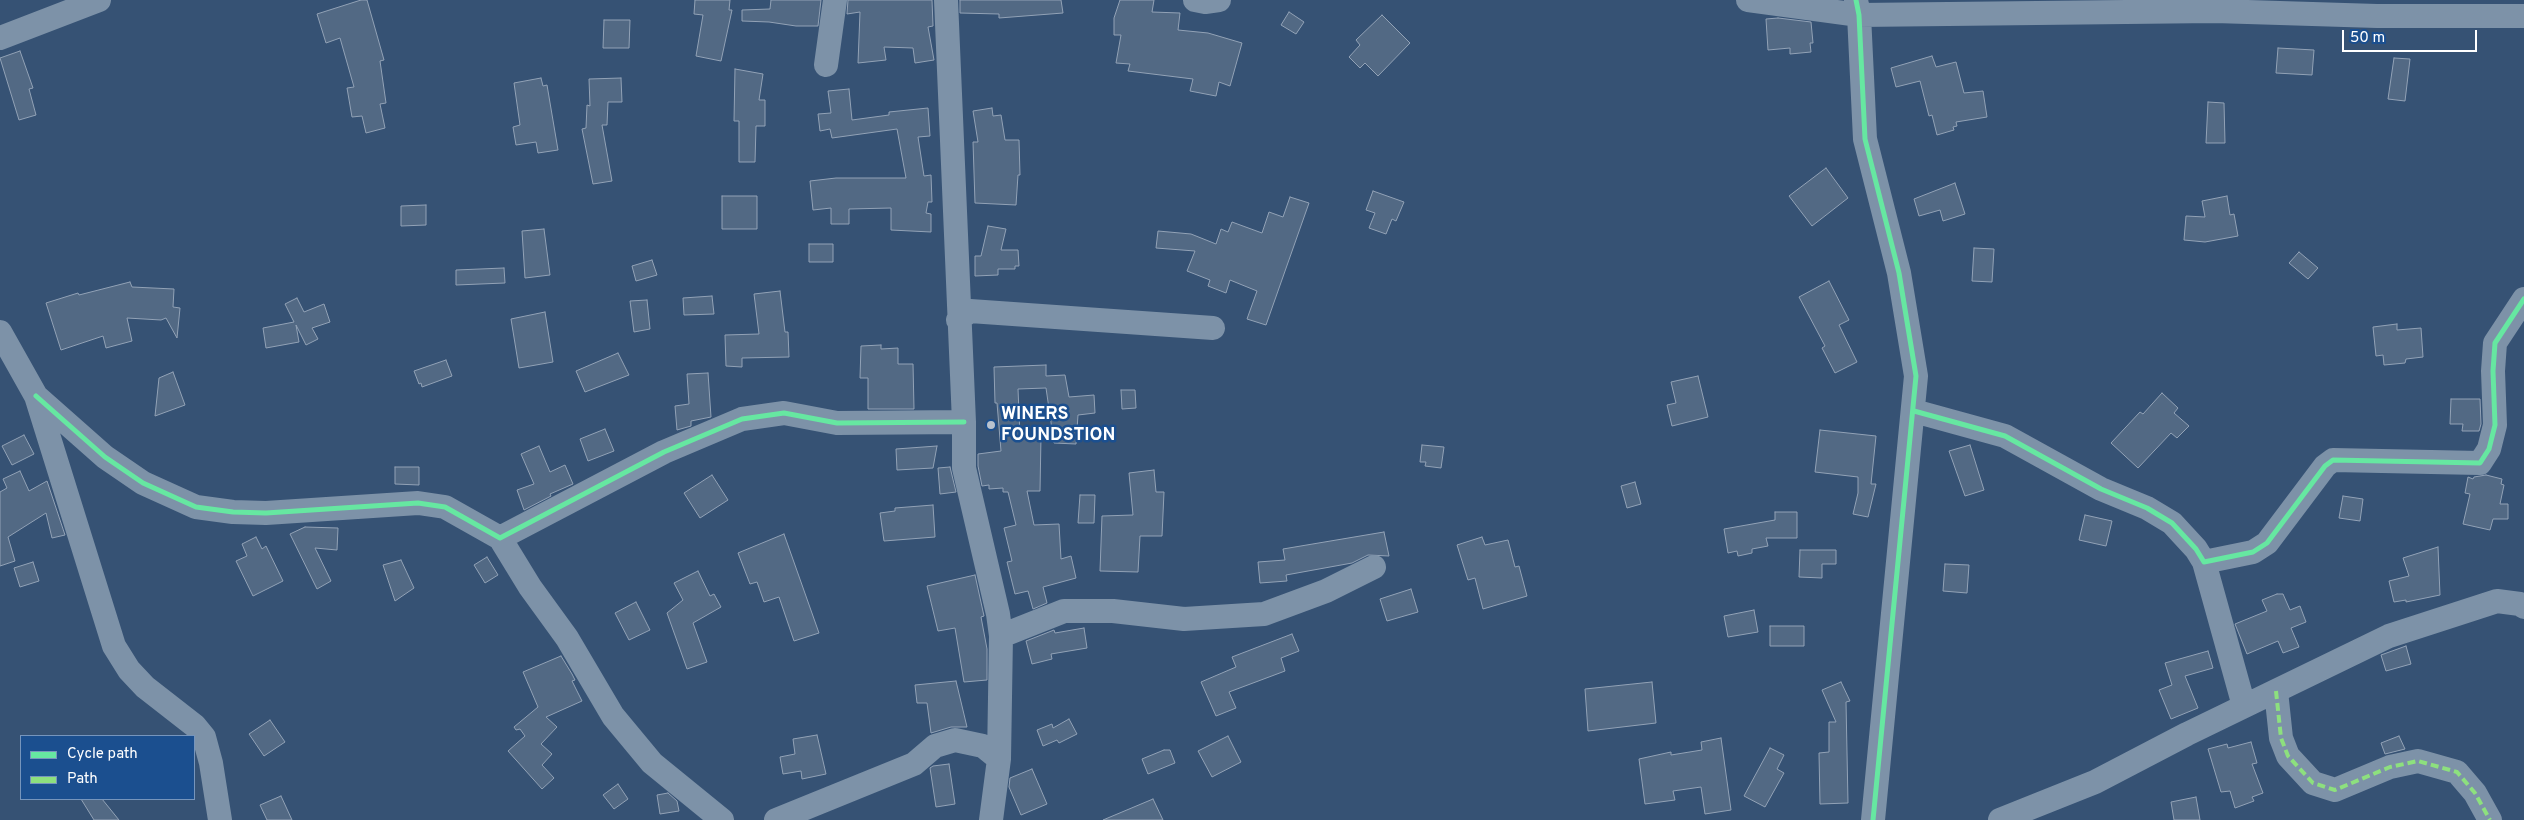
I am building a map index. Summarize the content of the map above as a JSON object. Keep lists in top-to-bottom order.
{
  "places": ["WINERS FOUNDSTION"],
  "legend": ["Cycle path", "Path"],
  "scale_bar": "50 m"
}
